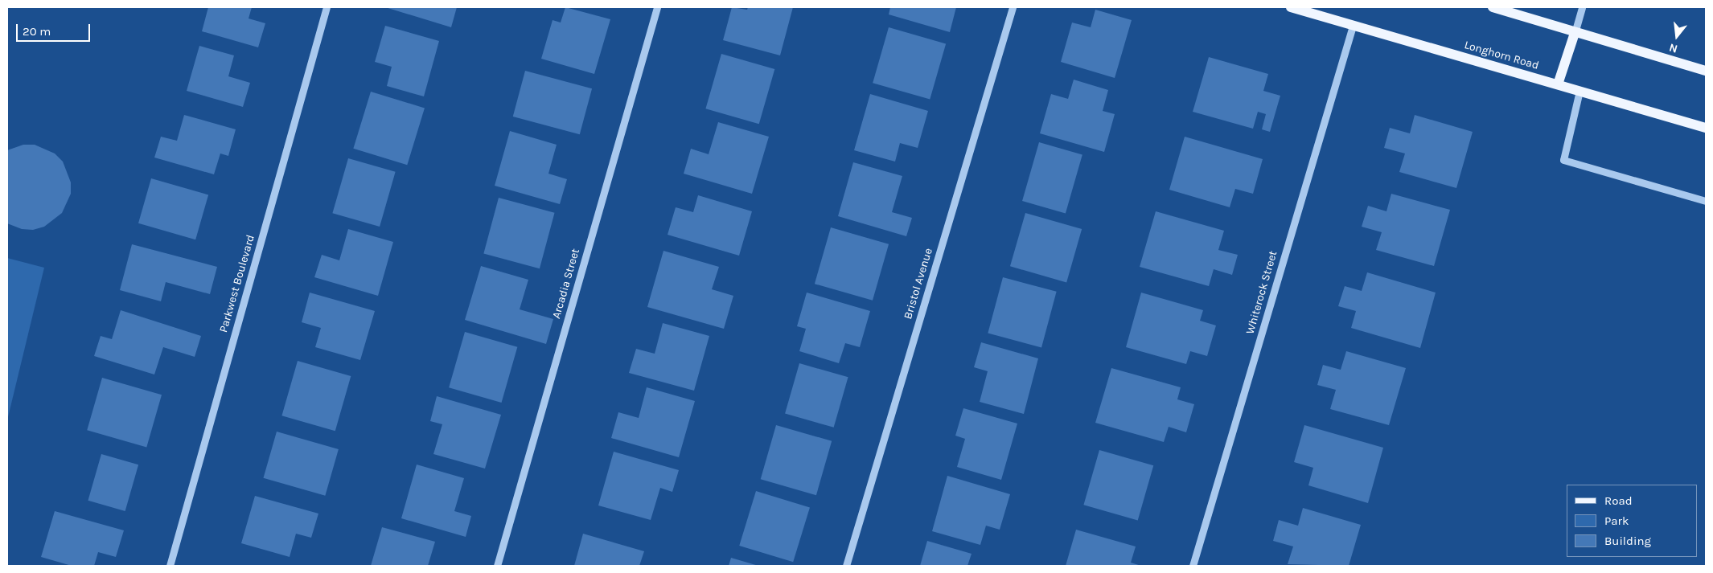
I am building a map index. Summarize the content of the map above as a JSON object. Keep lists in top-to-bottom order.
{
  "streets": {
    "main road": ["Longhorn Road"],
    "street": [
      "Parkwest Boulevard",
      "Arcadia Street",
      "Bristol Avenue",
      "Whiterock Street"
    ]
  },
  "crossings": [
    ["Longhorn Road", "Whiterock Street"]
  ],
  "legend": ["Road", "Park", "Building"],
  "scale_bar": "20 m",
  "north": "bottom"
}
